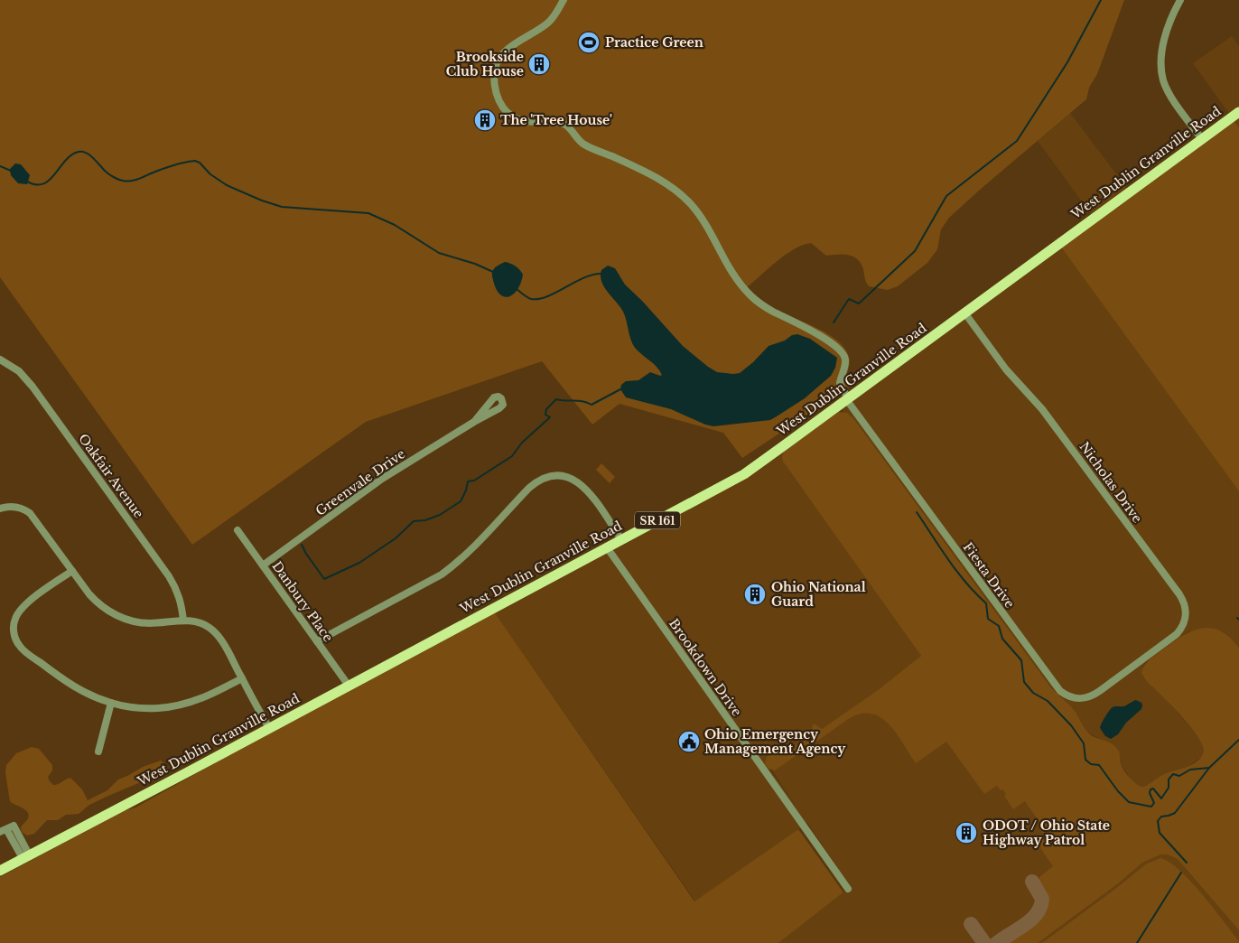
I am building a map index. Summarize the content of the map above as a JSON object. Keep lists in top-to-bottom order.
{
  "streets": {
    "main road": ["West Dublin Granville Road", "SR 161"],
    "street": [
      "Oakfair Avenue",
      "Greenvale Drive",
      "Nicholas Drive",
      "Fiesta Drive",
      "Danbury Place",
      "Brookdown Drive"
    ]
  },
  "crossings": [
    ["West Dublin Granville Road", "Nicholas Drive"],
    ["West Dublin Granville Road", "Fiesta Drive"],
    ["West Dublin Granville Road", "Danbury Place"],
    ["West Dublin Granville Road", "Brookdown Drive"],
    ["Greenvale Drive", "Danbury Place"],
    ["Nicholas Drive", "Fiesta Drive"]
  ],
  "places": {
    "sports": ["Practice Green"],
    "building": [
      "Brookside Club House",
      "The 'Tree House'",
      "Ohio National Guard",
      "ODOT / Ohio State Highway Patrol"
    ],
    "public building": ["Ohio Emergency Management Agency"]
  }
}
